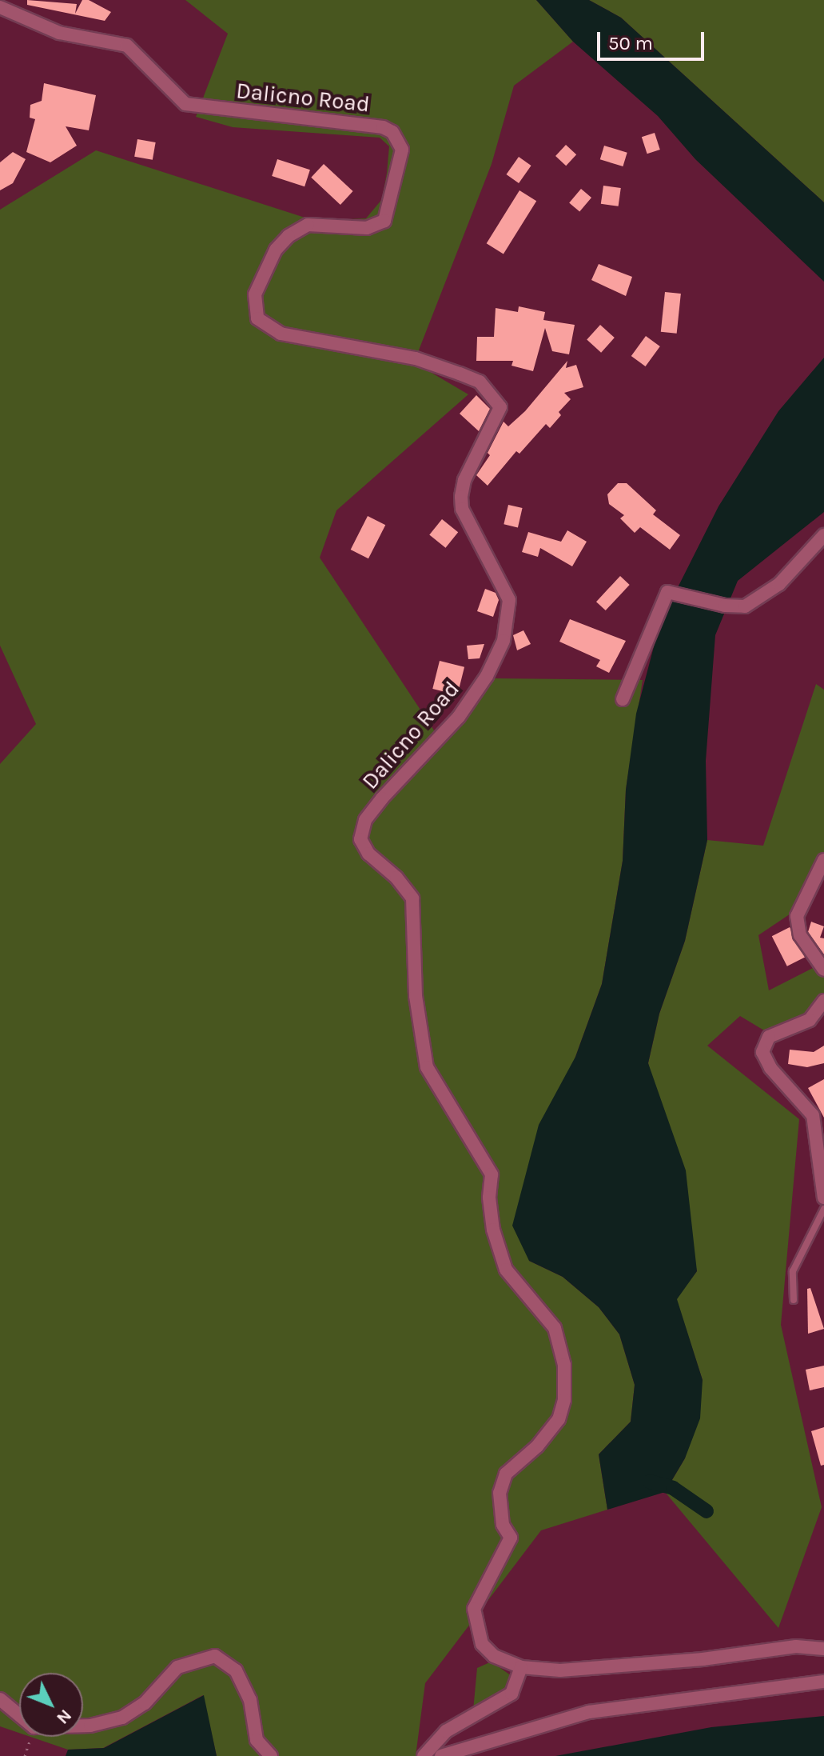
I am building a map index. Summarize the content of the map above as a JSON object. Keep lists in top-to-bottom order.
{
  "streets": {
    "street": ["Dalicno Road"]
  },
  "scale_bar": "50 m",
  "north": "bottom right"
}
